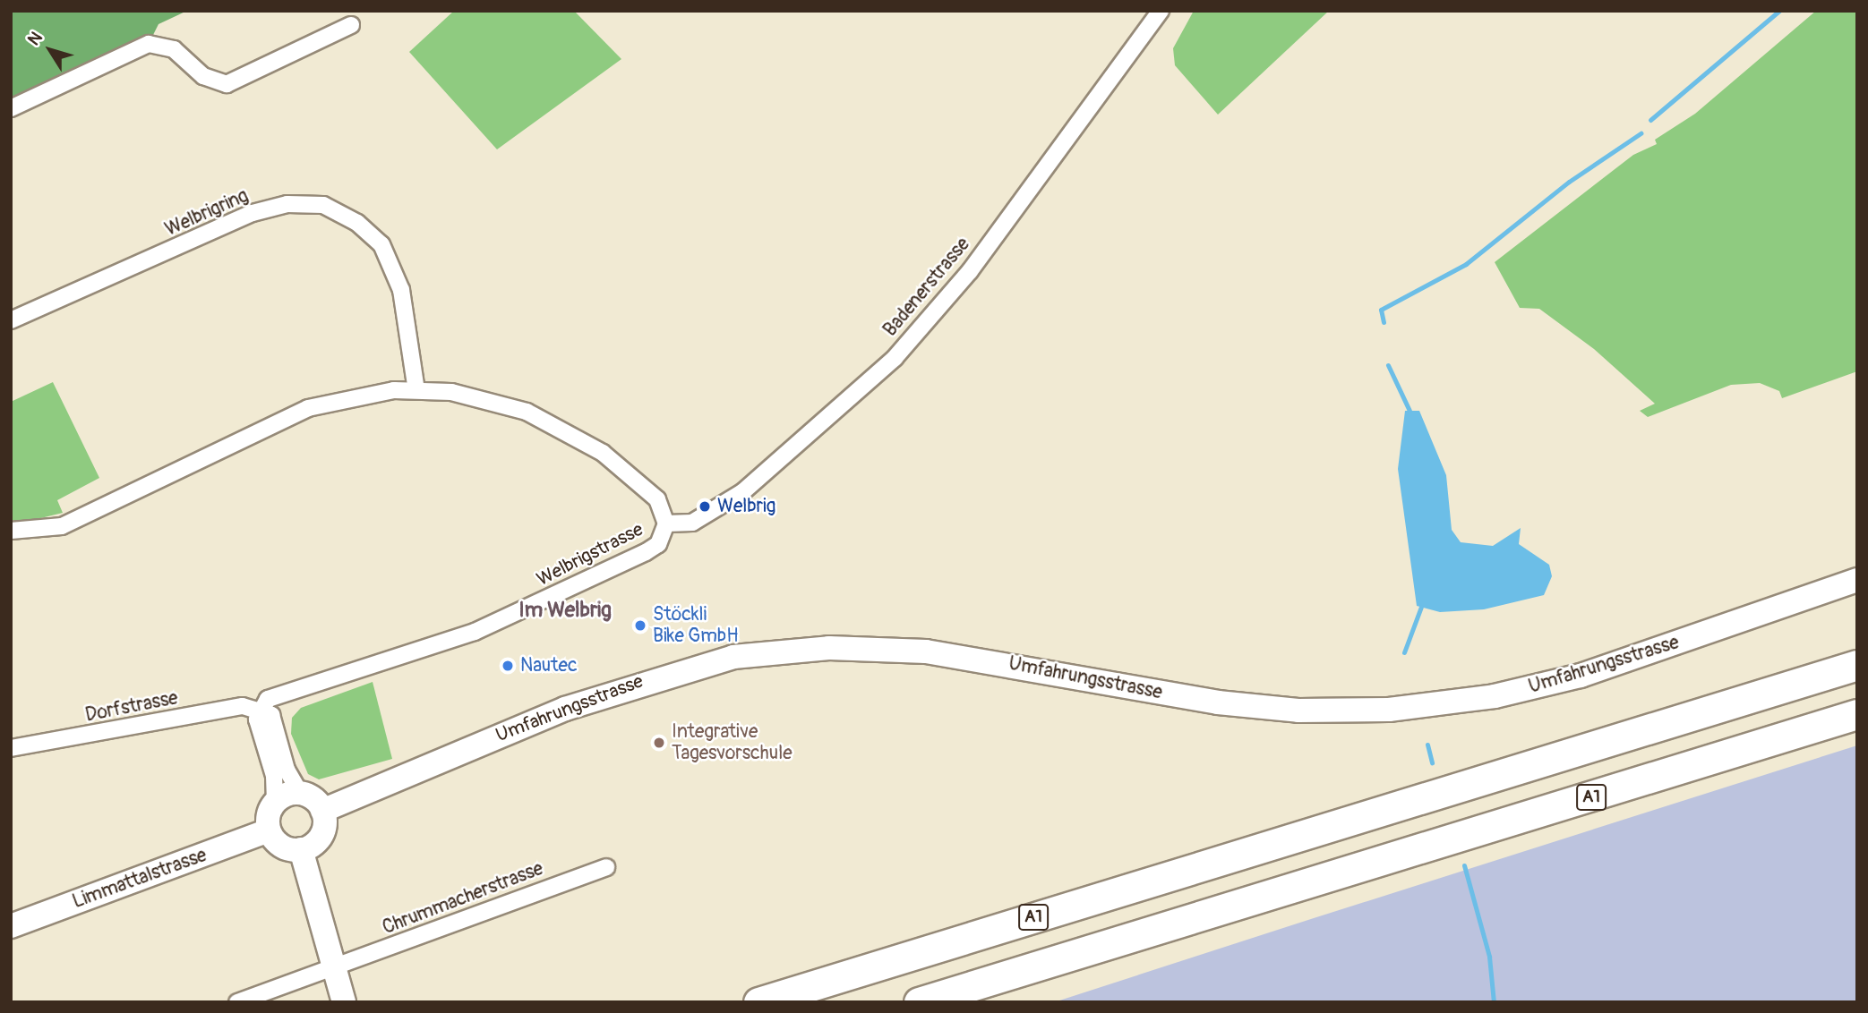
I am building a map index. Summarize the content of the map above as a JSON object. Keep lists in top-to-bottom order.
{
  "streets": {
    "highway": ["A1"],
    "main road": ["Umfahrungsstrasse", "Limmattalstrasse"],
    "street": [
      "Welbrigring",
      "Badenerstrasse",
      "Welbrigstrasse",
      "Dorfstrasse",
      "Chrummacherstrasse"
    ]
  },
  "crossings": [
    ["Welbrigring", "Welbrigstrasse"],
    ["Badenerstrasse", "Welbrigstrasse"],
    ["Welbrigstrasse", "Dorfstrasse"],
    ["Umfahrungsstrasse", "Limmattalstrasse"]
  ],
  "districts": ["Im Welbrig"],
  "places": [
    "Welbrig",
    "Stöckli Bike GmbH",
    "Nautec",
    "Integrative Tagesvorschule"
  ],
  "north": "top left"
}
